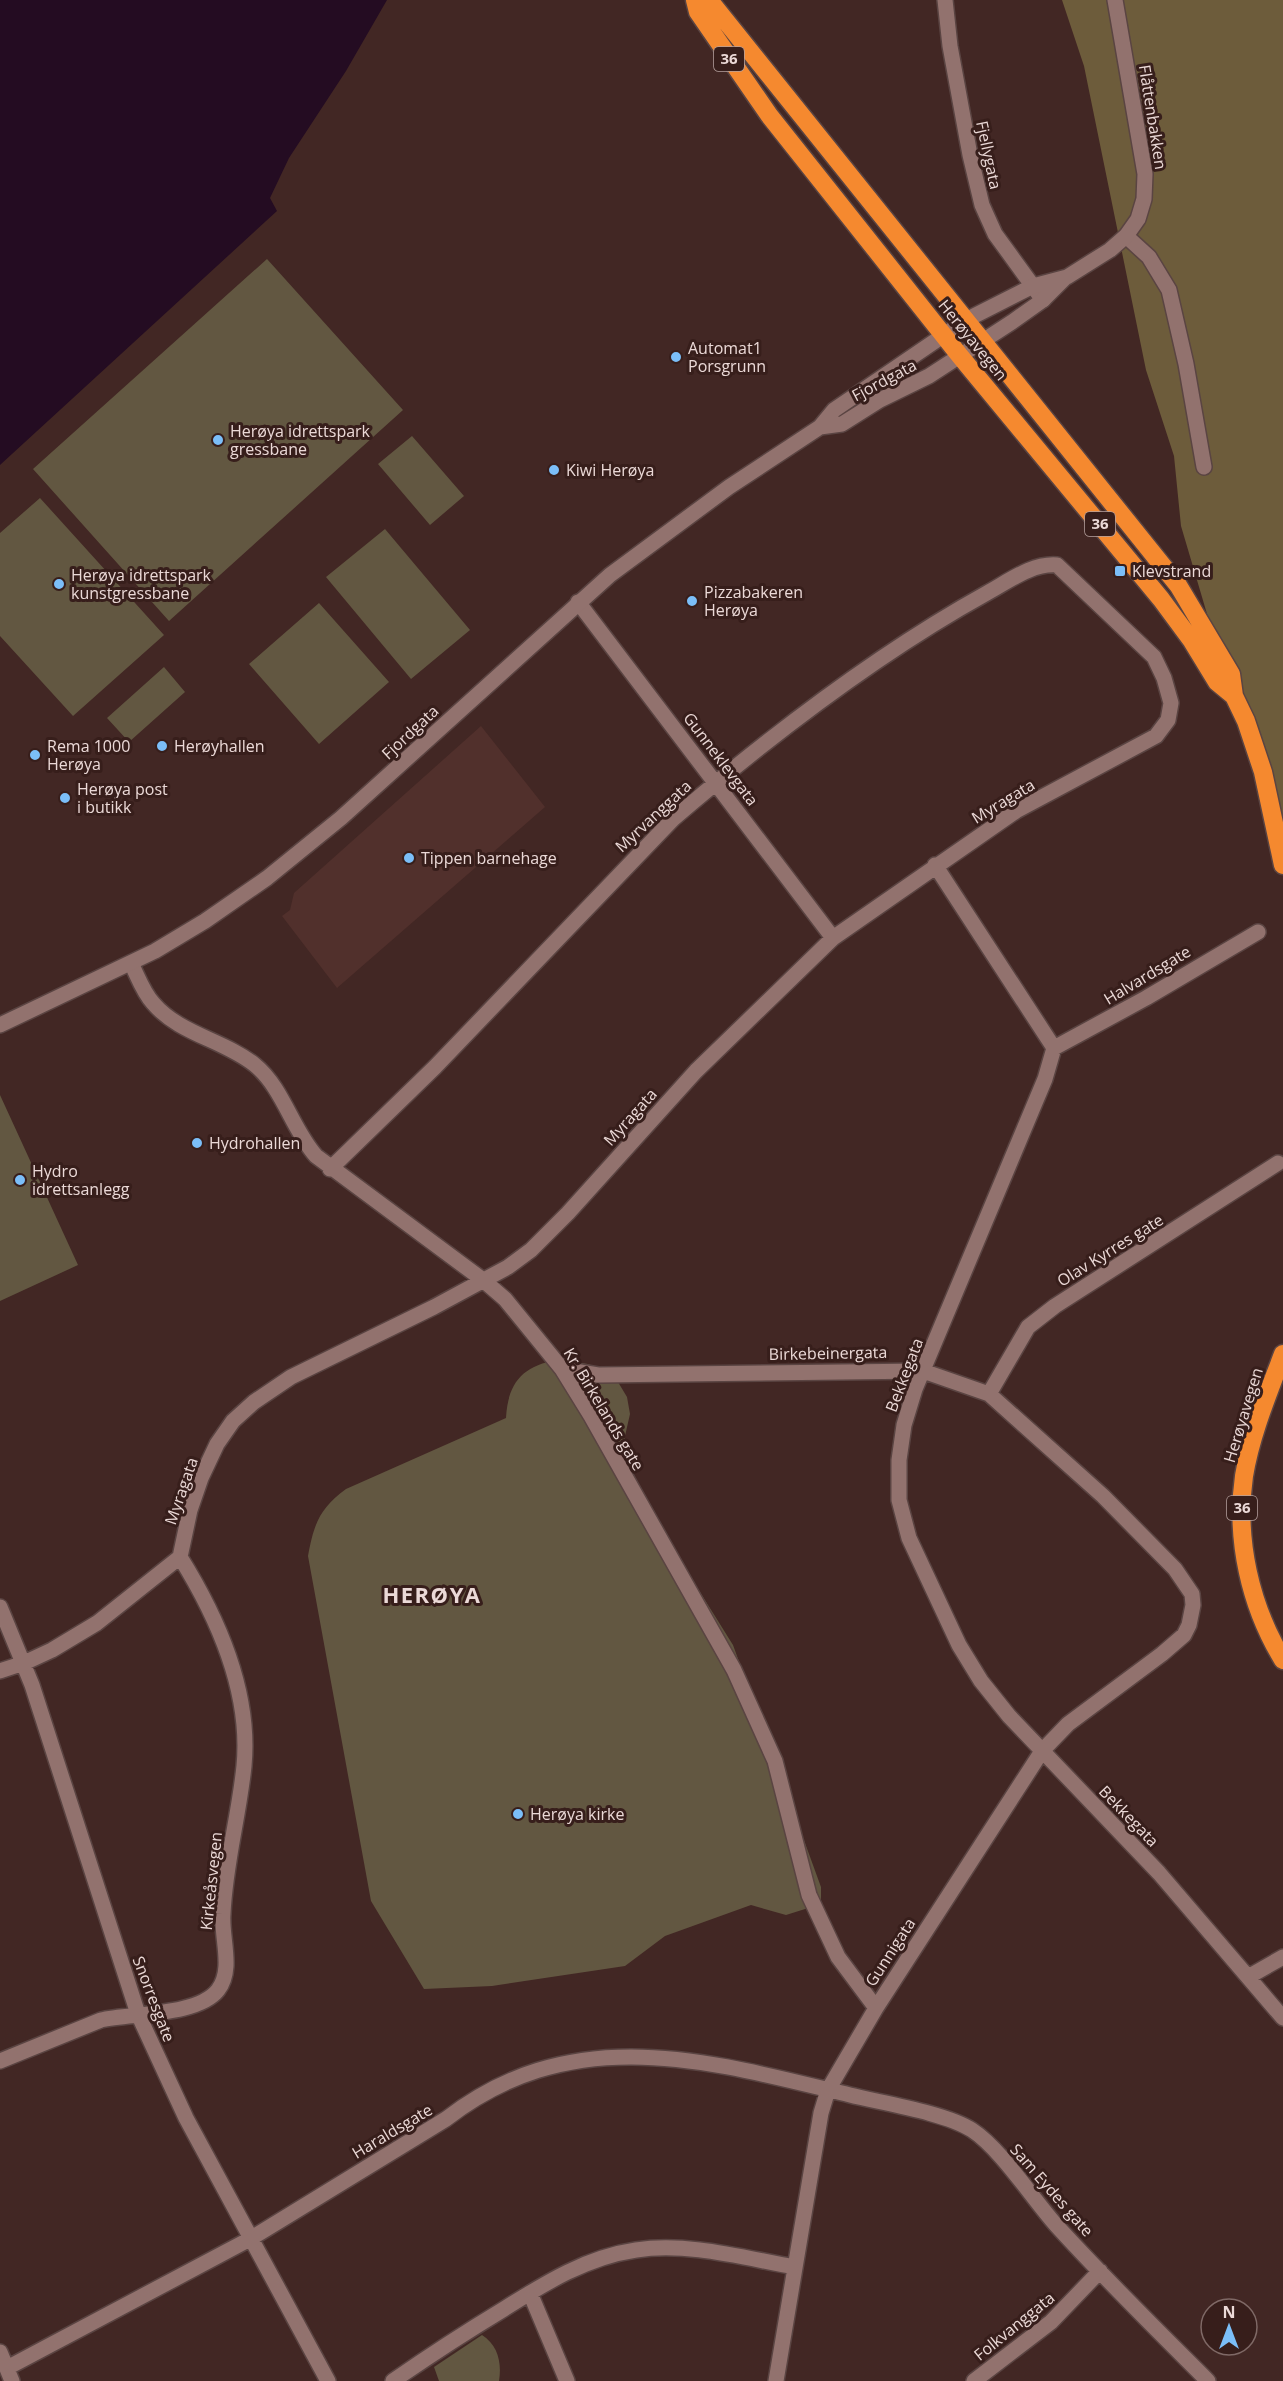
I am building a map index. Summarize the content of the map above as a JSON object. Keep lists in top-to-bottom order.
{
  "streets": {
    "highway": ["36", "Herøyavegen"],
    "street": [
      "Flåttenbakken",
      "Fjellygata",
      "Fjordgata",
      "Gunneklevgata",
      "Myragata",
      "Myrvanggata",
      "Halvardsgate",
      "Olav Kyrres gate",
      "Birkebeinergata",
      "Bekkegata",
      "Kr. Birkelands gate",
      "Kirkeåsvegen",
      "Gunnigata",
      "Snorresgate",
      "Haraldsgate",
      "Sam Eydes gate",
      "Folkvanggata"
    ]
  },
  "crossings": [
    ["Flåttenbakken", "Fjellygata"],
    ["Flåttenbakken", "Herøyavegen"],
    ["Flåttenbakken", "Fjordgata"],
    ["Herøyavegen", "Fjordgata"],
    ["Fjordgata", "Gunneklevgata"],
    ["Fjordgata", "Kr. Birkelands gate"],
    ["Gunneklevgata", "Myragata"],
    ["Gunneklevgata", "Myrvanggata"],
    ["Myragata", "Myrvanggata"],
    ["Myragata", "Kr. Birkelands gate"],
    ["Myragata", "Kirkeåsvegen"],
    ["Myrvanggata", "Kr. Birkelands gate"],
    ["Halvardsgate", "Bekkegata"],
    ["Olav Kyrres gate", "Birkebeinergata"],
    ["Birkebeinergata", "Bekkegata"],
    ["Birkebeinergata", "Kr. Birkelands gate"],
    ["Birkebeinergata", "Gunnigata"],
    ["Bekkegata", "Gunnigata"],
    ["Kr. Birkelands gate", "Gunnigata"],
    ["Kirkeåsvegen", "Snorresgate"],
    ["Gunnigata", "Haraldsgate"],
    ["Gunnigata", "Sam Eydes gate"],
    ["Snorresgate", "Haraldsgate"],
    ["Haraldsgate", "Sam Eydes gate"],
    ["Sam Eydes gate", "Folkvanggata"]
  ],
  "districts": ["HERØYA"],
  "places": {
    "other": [
      "Automat1 Porsgrunn",
      "Herøya idrettspark gressbane",
      "Kiwi Herøya",
      "Herøya idrettspark kunstgressbane",
      "Pizzabakeren Herøya",
      "Herøyhallen",
      "Rema 1000 Herøya",
      "Herøya post i butikk",
      "Tippen barnehage",
      "Hydrohallen",
      "Hydro idrettsanlegg",
      "Herøya kirke"
    ],
    "transit": ["Klevstrand"]
  },
  "north": "top"
}
